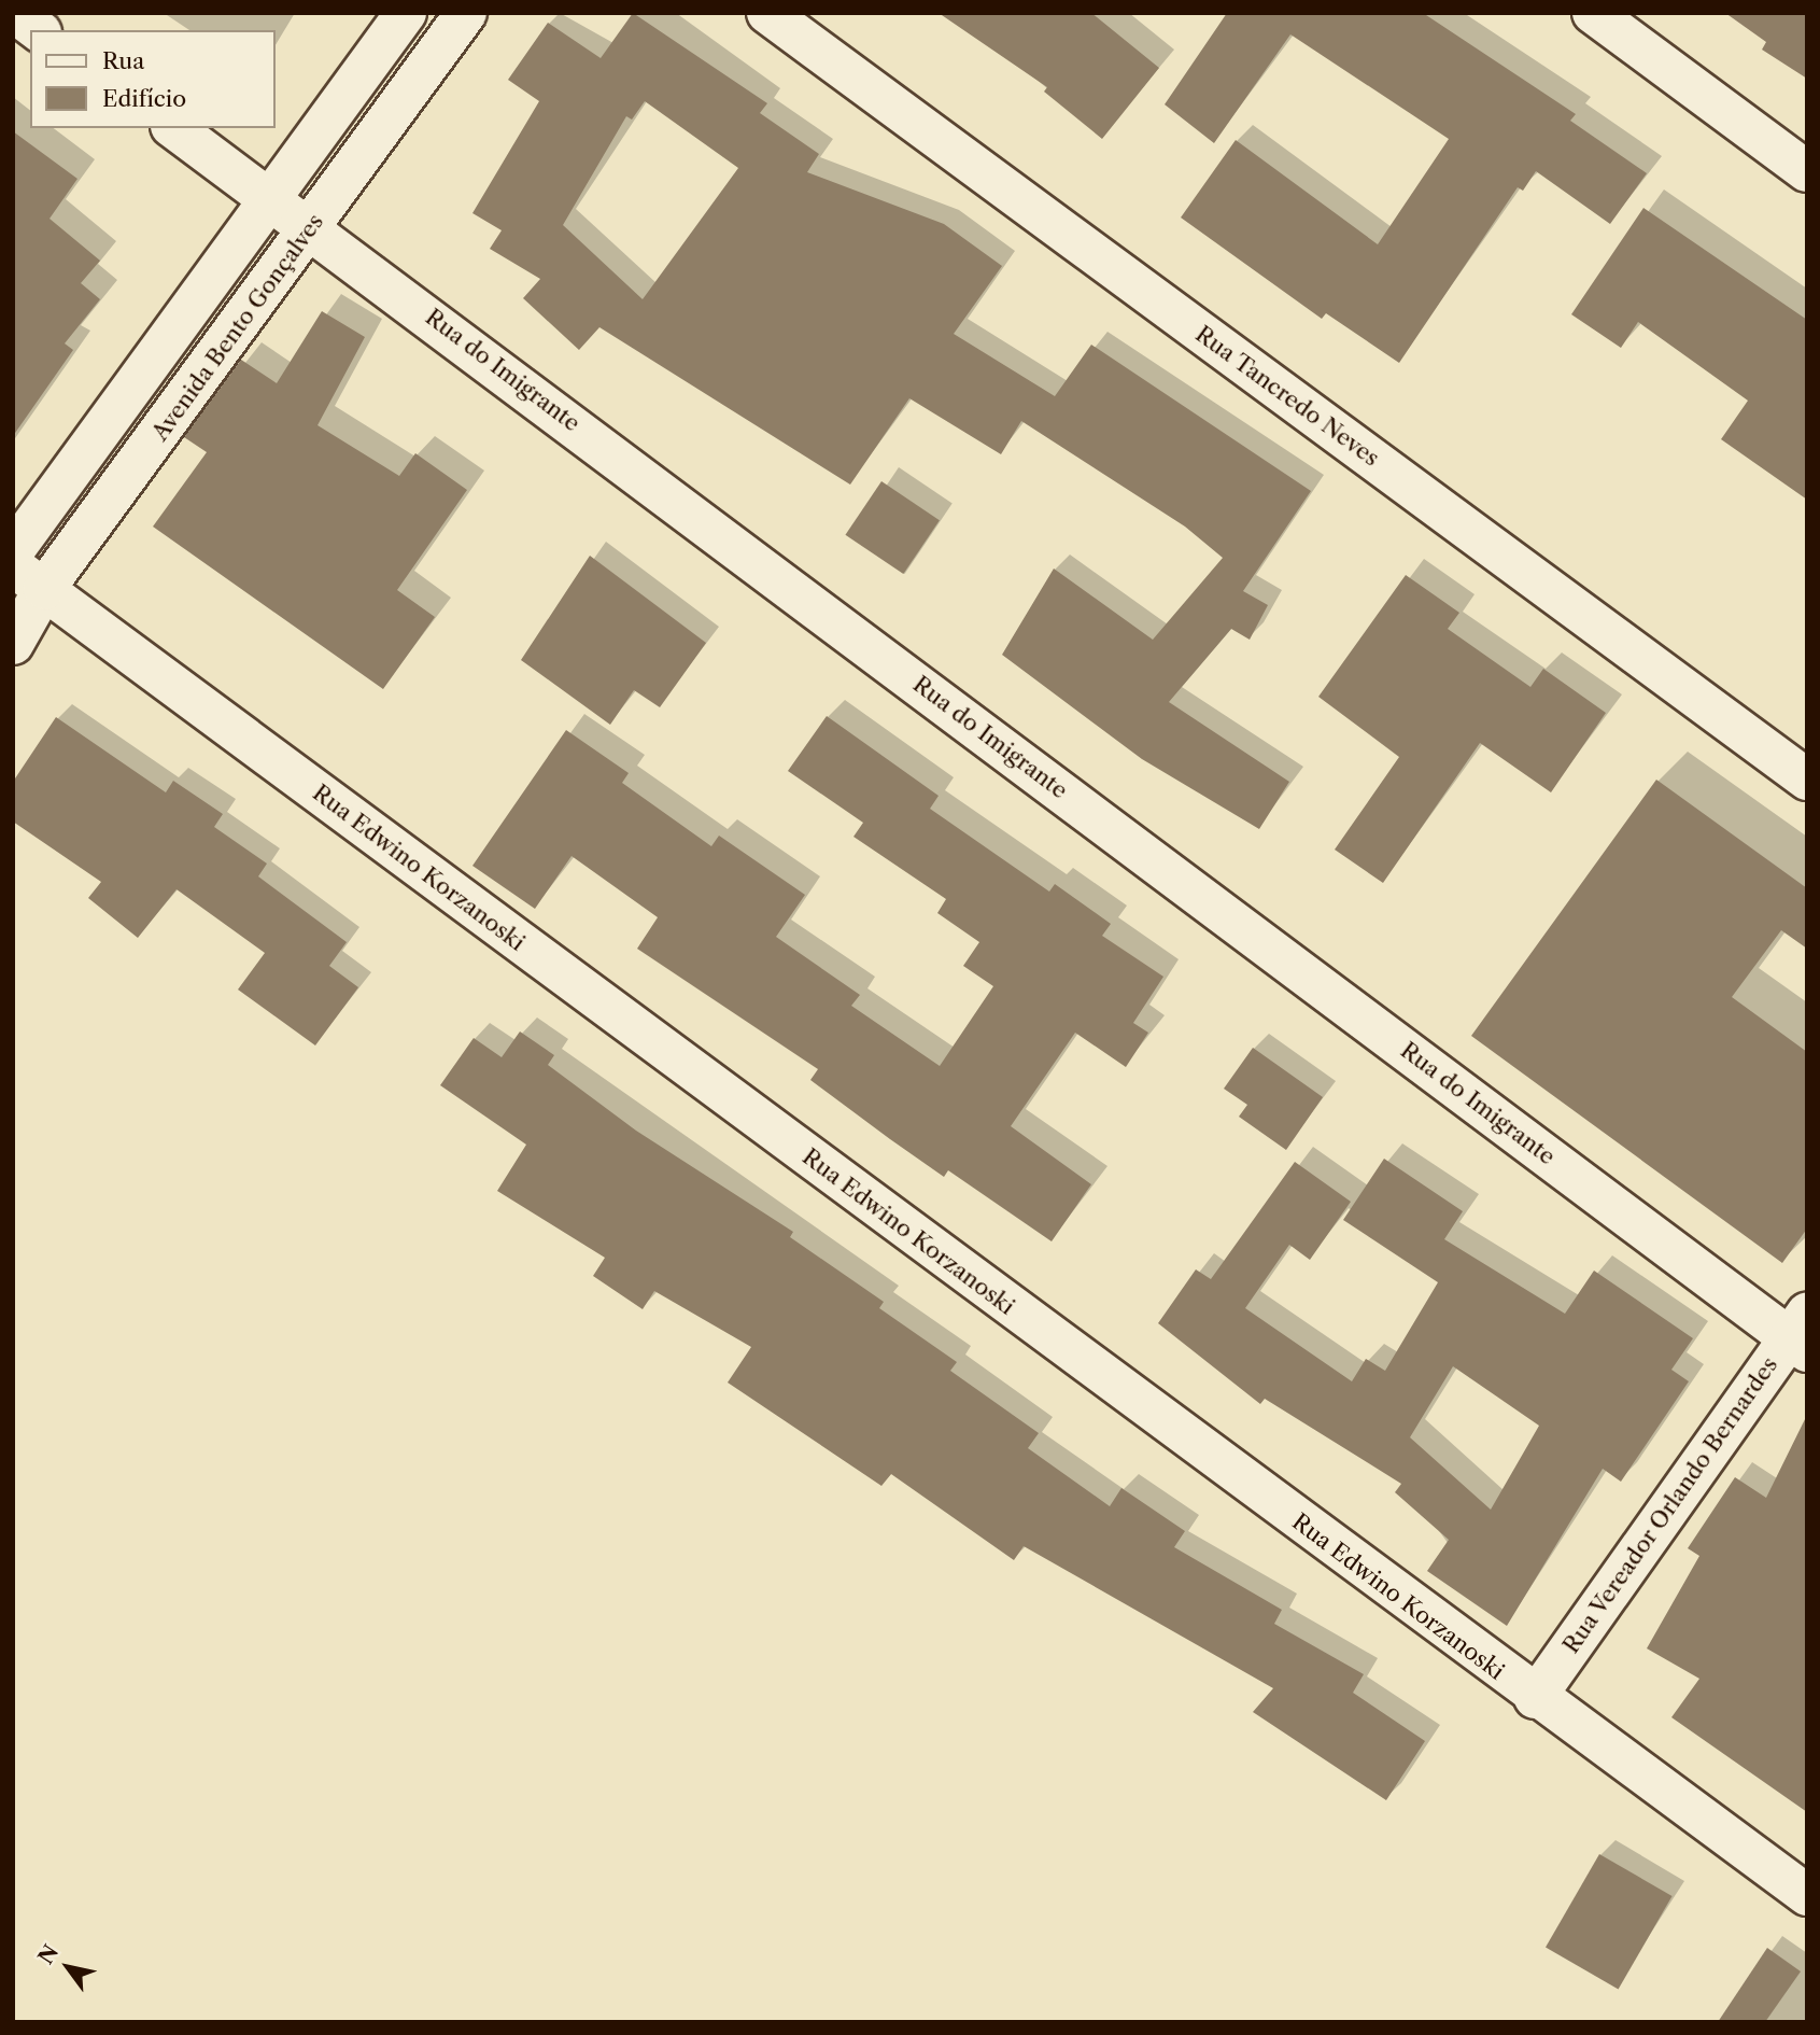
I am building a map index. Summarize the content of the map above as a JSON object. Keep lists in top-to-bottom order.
{
  "streets": {
    "street": [
      "Avenida Bento Gonçalves",
      "Rua do Imigrante",
      "Rua Tancredo Neves",
      "Rua Edwino Korzanoski",
      "Rua Vereador Orlando Bernardes"
    ]
  },
  "crossings": [
    ["Avenida Bento Gonçalves", "Rua do Imigrante"],
    ["Avenida Bento Gonçalves", "Rua Edwino Korzanoski"],
    ["Rua do Imigrante", "Rua Vereador Orlando Bernardes"],
    ["Rua Edwino Korzanoski", "Rua Vereador Orlando Bernardes"]
  ],
  "legend": ["Rua", "Edifício"],
  "north": "top left"
}
